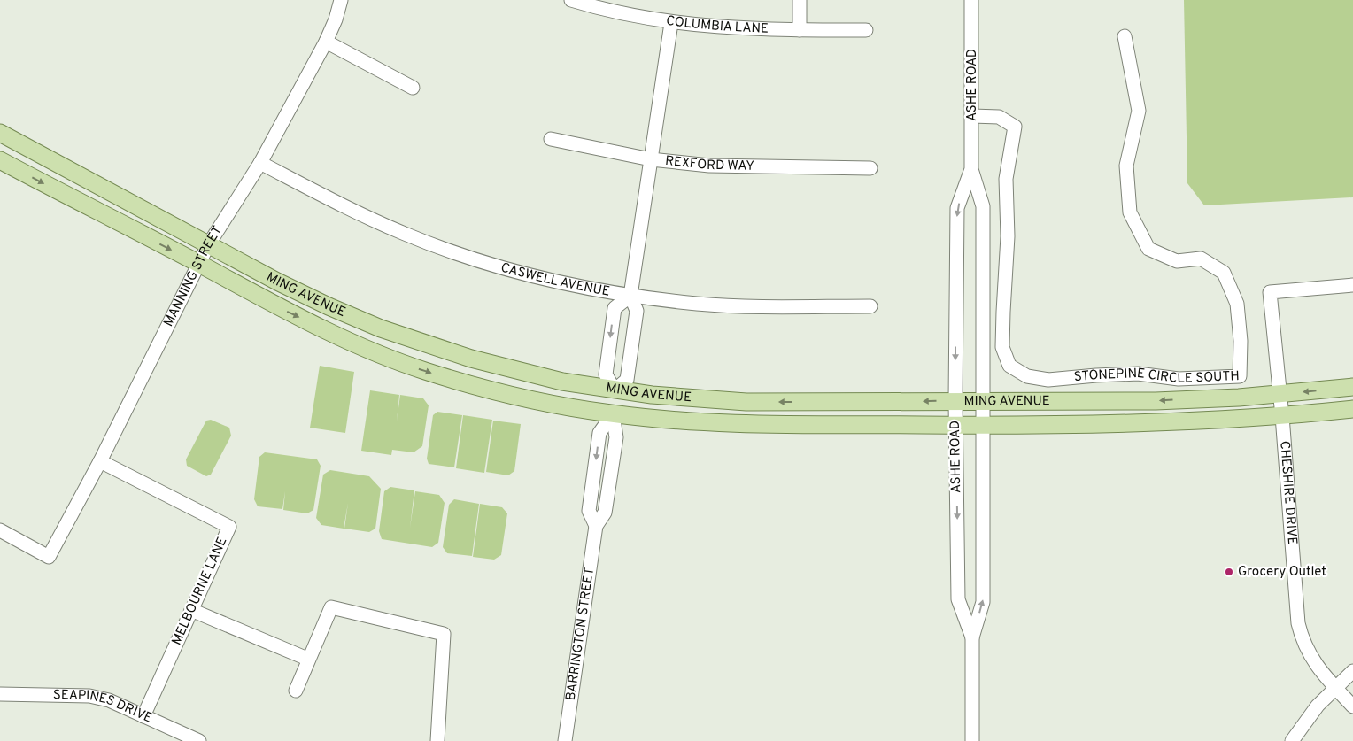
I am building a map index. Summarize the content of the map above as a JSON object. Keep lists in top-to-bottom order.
{
  "streets": {
    "main road": ["MING AVENUE"],
    "street": [
      "COLUMBIA LANE",
      "ASHE ROAD",
      "REXFORD WAY",
      "MANNING STREET",
      "CASWELL AVENUE",
      "STONEPINE CIRCLE SOUTH",
      "CHESHIRE DRIVE",
      "MELBOURNE LANE",
      "BARRINGTON STREET",
      "SEAPINES DRIVE"
    ]
  },
  "crossings": [
    ["ASHE ROAD", "MING AVENUE"],
    ["ASHE ROAD", "STONEPINE CIRCLE SOUTH"],
    ["MANNING STREET", "CASWELL AVENUE"],
    ["MANNING STREET", "MING AVENUE"],
    ["MANNING STREET", "MELBOURNE LANE"],
    ["MING AVENUE", "CHESHIRE DRIVE"],
    ["MING AVENUE", "BARRINGTON STREET"],
    ["MELBOURNE LANE", "SEAPINES DRIVE"]
  ],
  "places": ["Grocery Outlet"]
}
